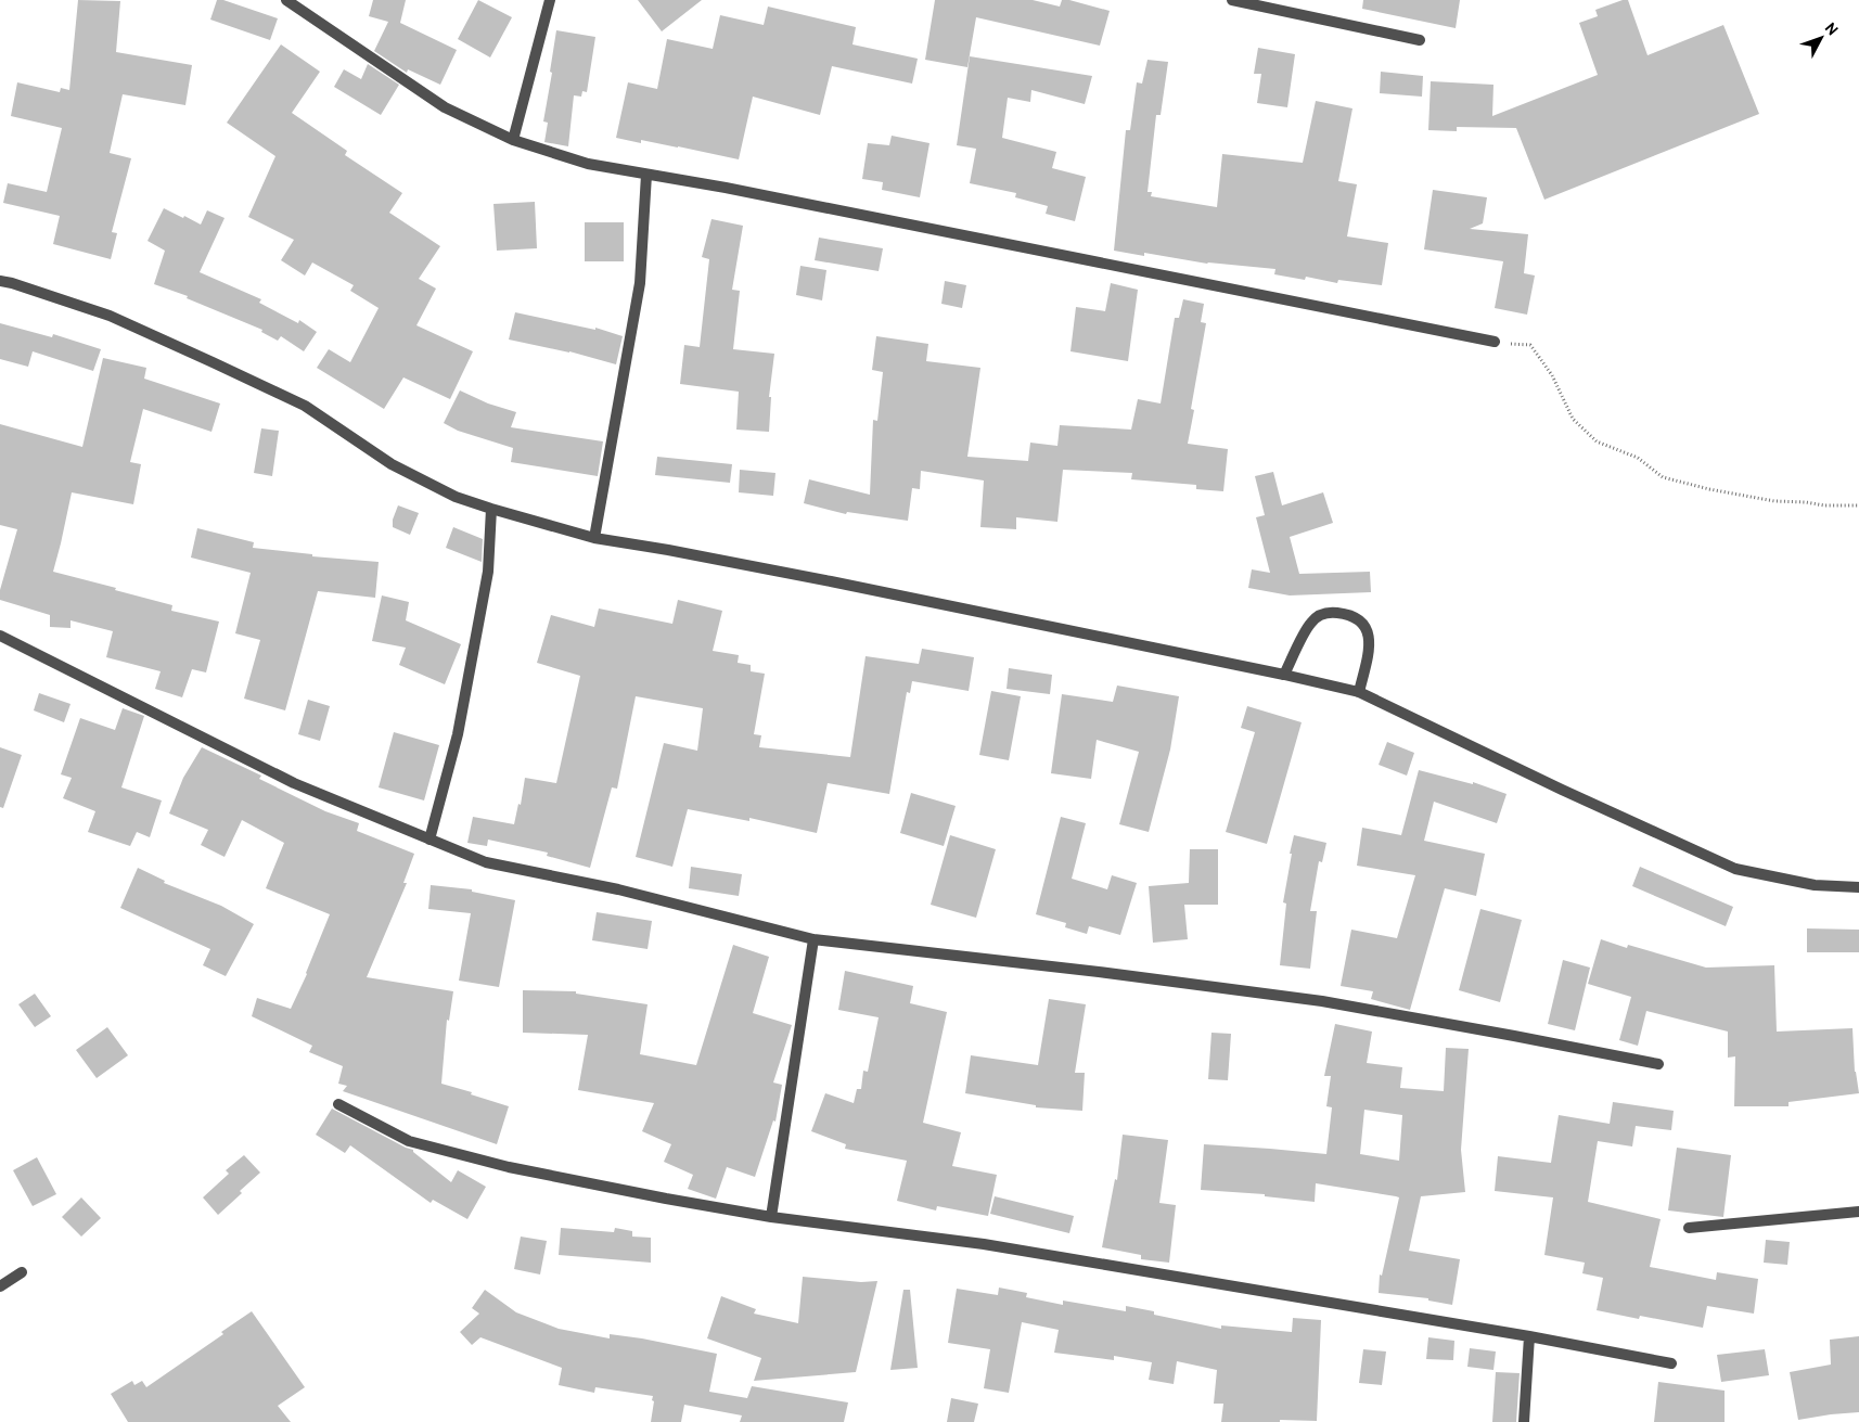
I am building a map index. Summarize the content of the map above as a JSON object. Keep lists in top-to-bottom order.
{
  "north": "top right"
}
